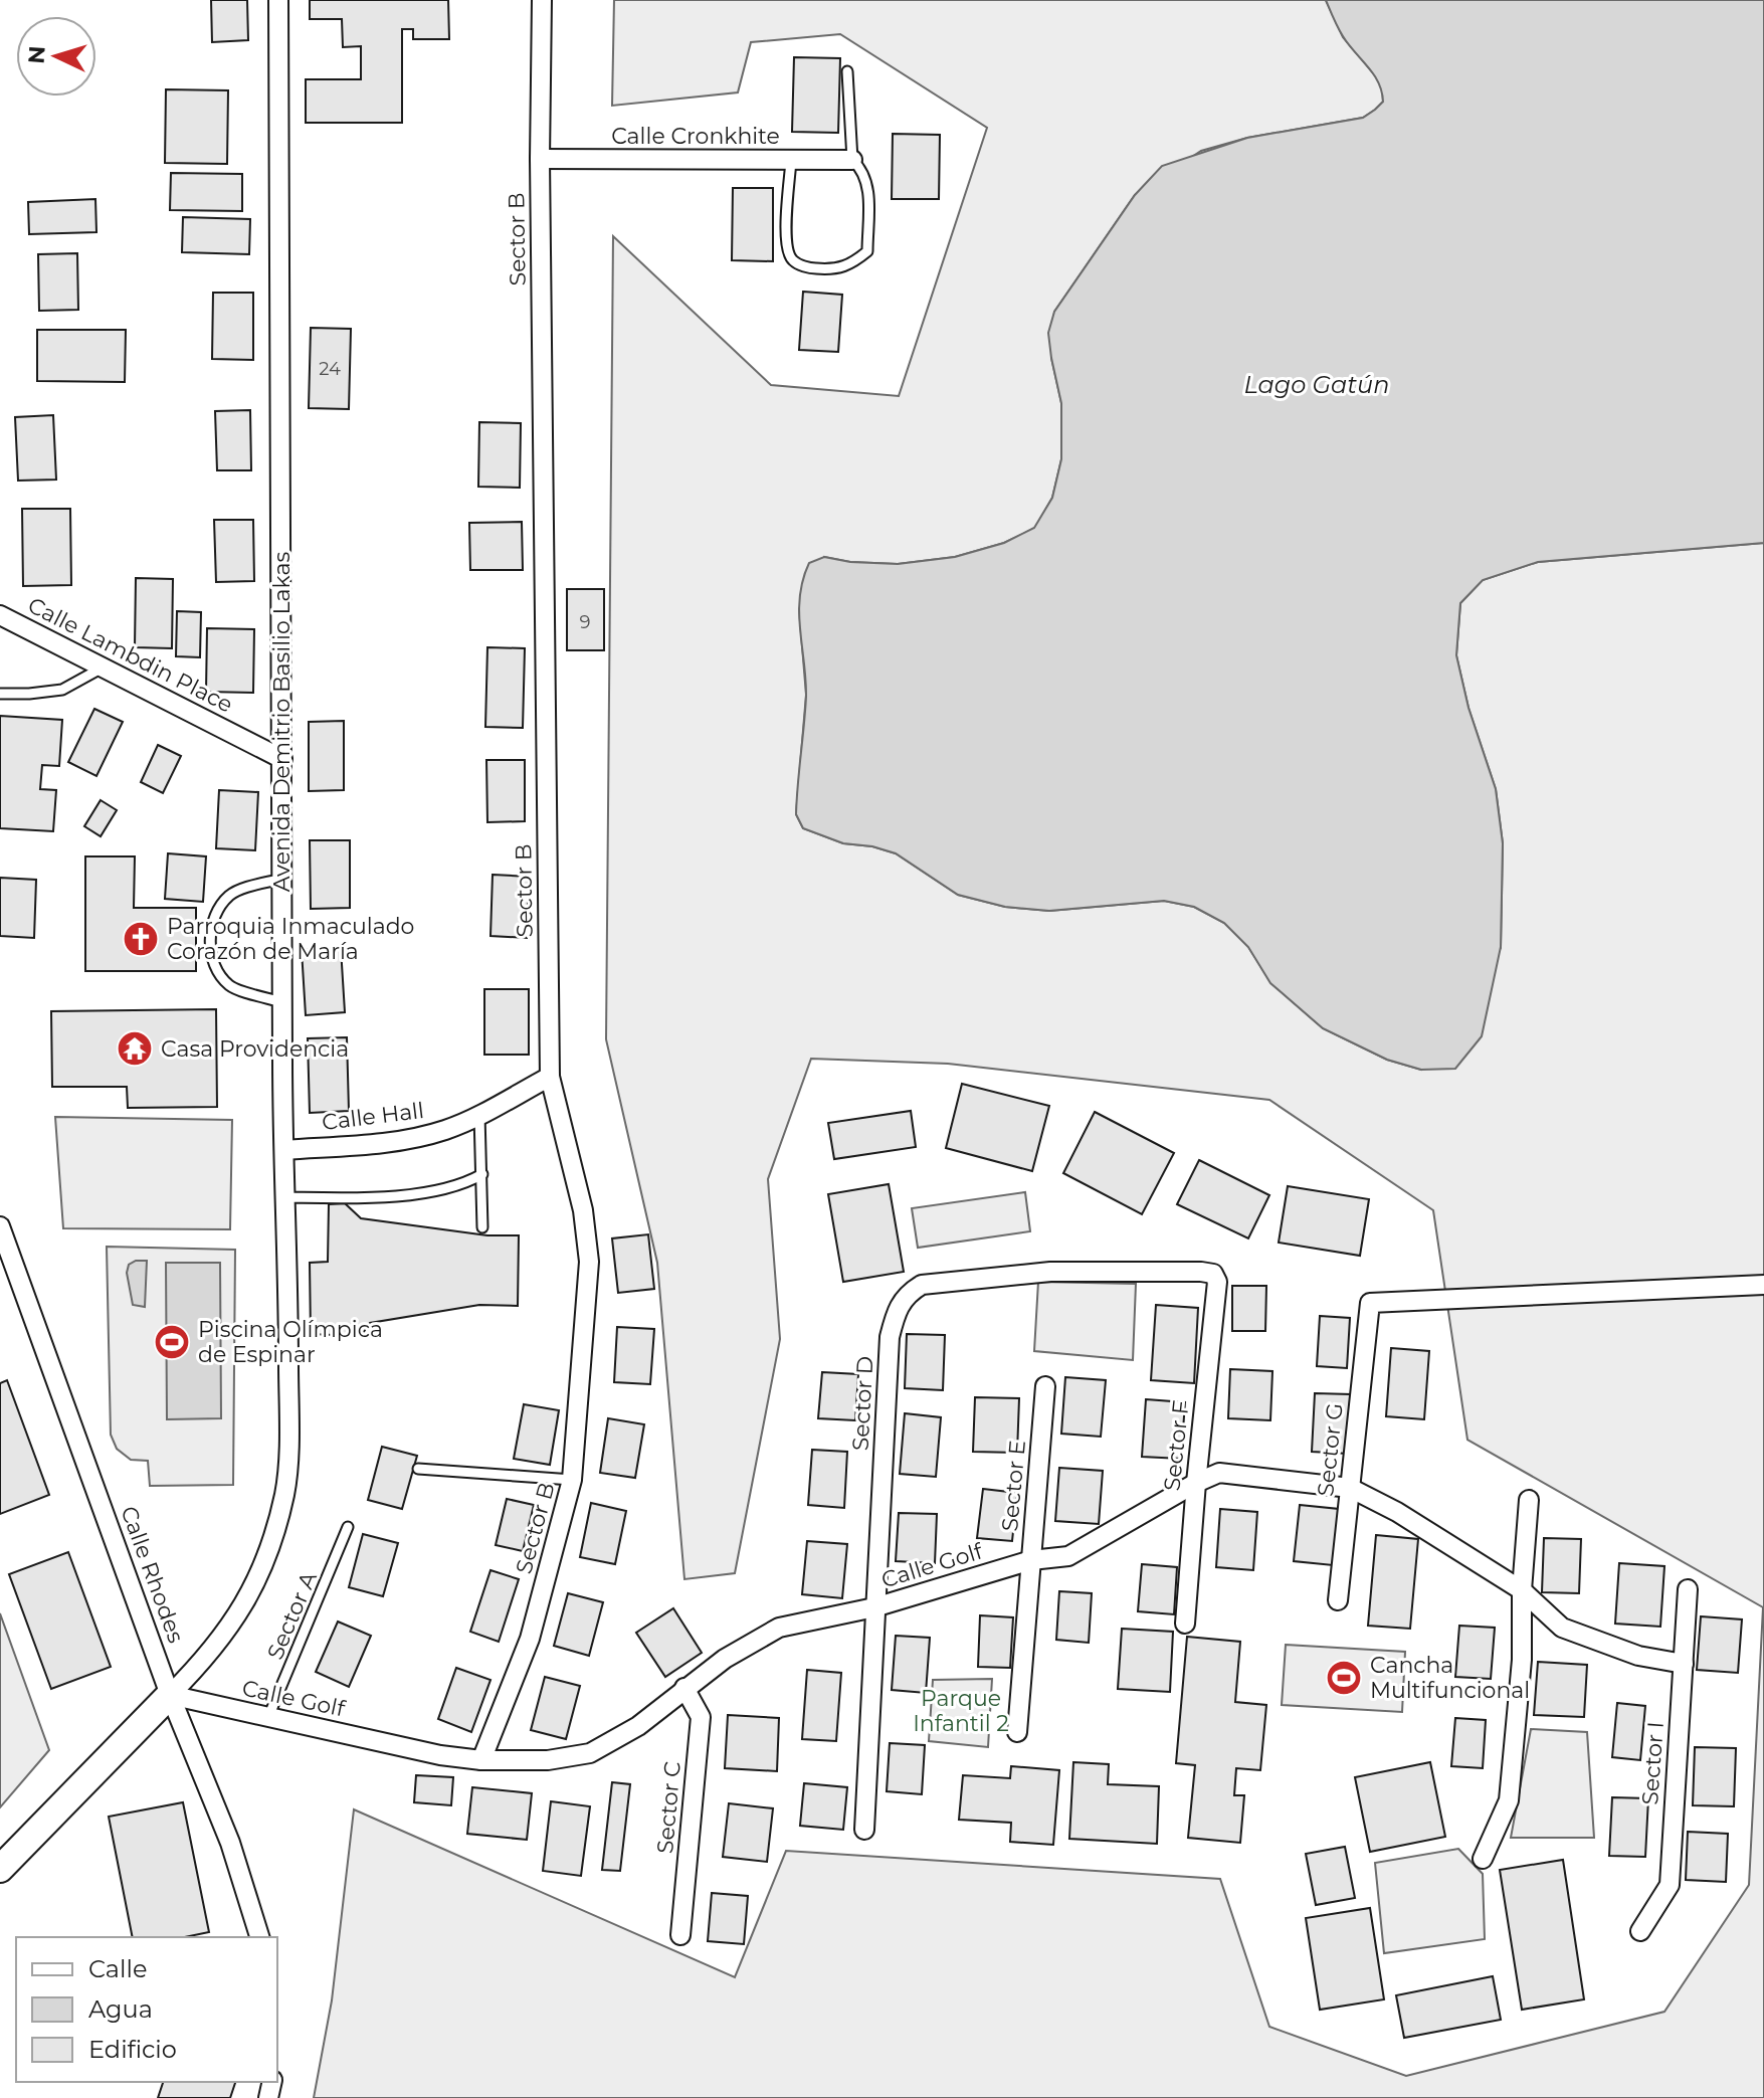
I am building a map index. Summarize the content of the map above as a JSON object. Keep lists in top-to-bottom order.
{
  "streets": {
    "street": [
      "Calle Cronkhite",
      "Sector B",
      "Calle Lambdin Place",
      "Avenida Demitrio Basilio Lakas",
      "Calle Hall",
      "Sector D",
      "Sector F",
      "Sector G",
      "Sector E",
      "Calle Golf",
      "Calle Rhodes",
      "Sector I",
      "Sector C"
    ],
    "lane": ["Sector A"]
  },
  "crossings": [
    ["Calle Cronkhite", "Sector B"],
    ["Sector B", "Calle Hall"],
    ["Sector B", "Calle Golf"],
    ["Calle Lambdin Place", "Avenida Demitrio Basilio Lakas"],
    ["Avenida Demitrio Basilio Lakas", "Calle Hall"],
    ["Avenida Demitrio Basilio Lakas", "Calle Golf"],
    ["Avenida Demitrio Basilio Lakas", "Calle Rhodes"],
    ["Sector D", "Sector F"],
    ["Sector D", "Calle Golf"],
    ["Sector F", "Calle Golf"],
    ["Sector G", "Calle Golf"],
    ["Sector E", "Calle Golf"],
    ["Calle Golf", "Calle Rhodes"],
    ["Calle Golf", "Sector A"],
    ["Calle Golf", "Sector I"],
    ["Calle Golf", "Sector C"]
  ],
  "water": ["Lago Gatún"],
  "parks": ["Parque Infantil 2"],
  "places": {
    "church": ["Parroquia Inmaculado Corazón de María"],
    "temple": ["Casa Providencia"],
    "sports": ["Piscina Olímpica de Espinar", "Cancha Multifuncional"]
  },
  "house_numbers": ["24", "9"],
  "legend": ["Calle", "Agua", "Edificio"],
  "north": "left"
}
